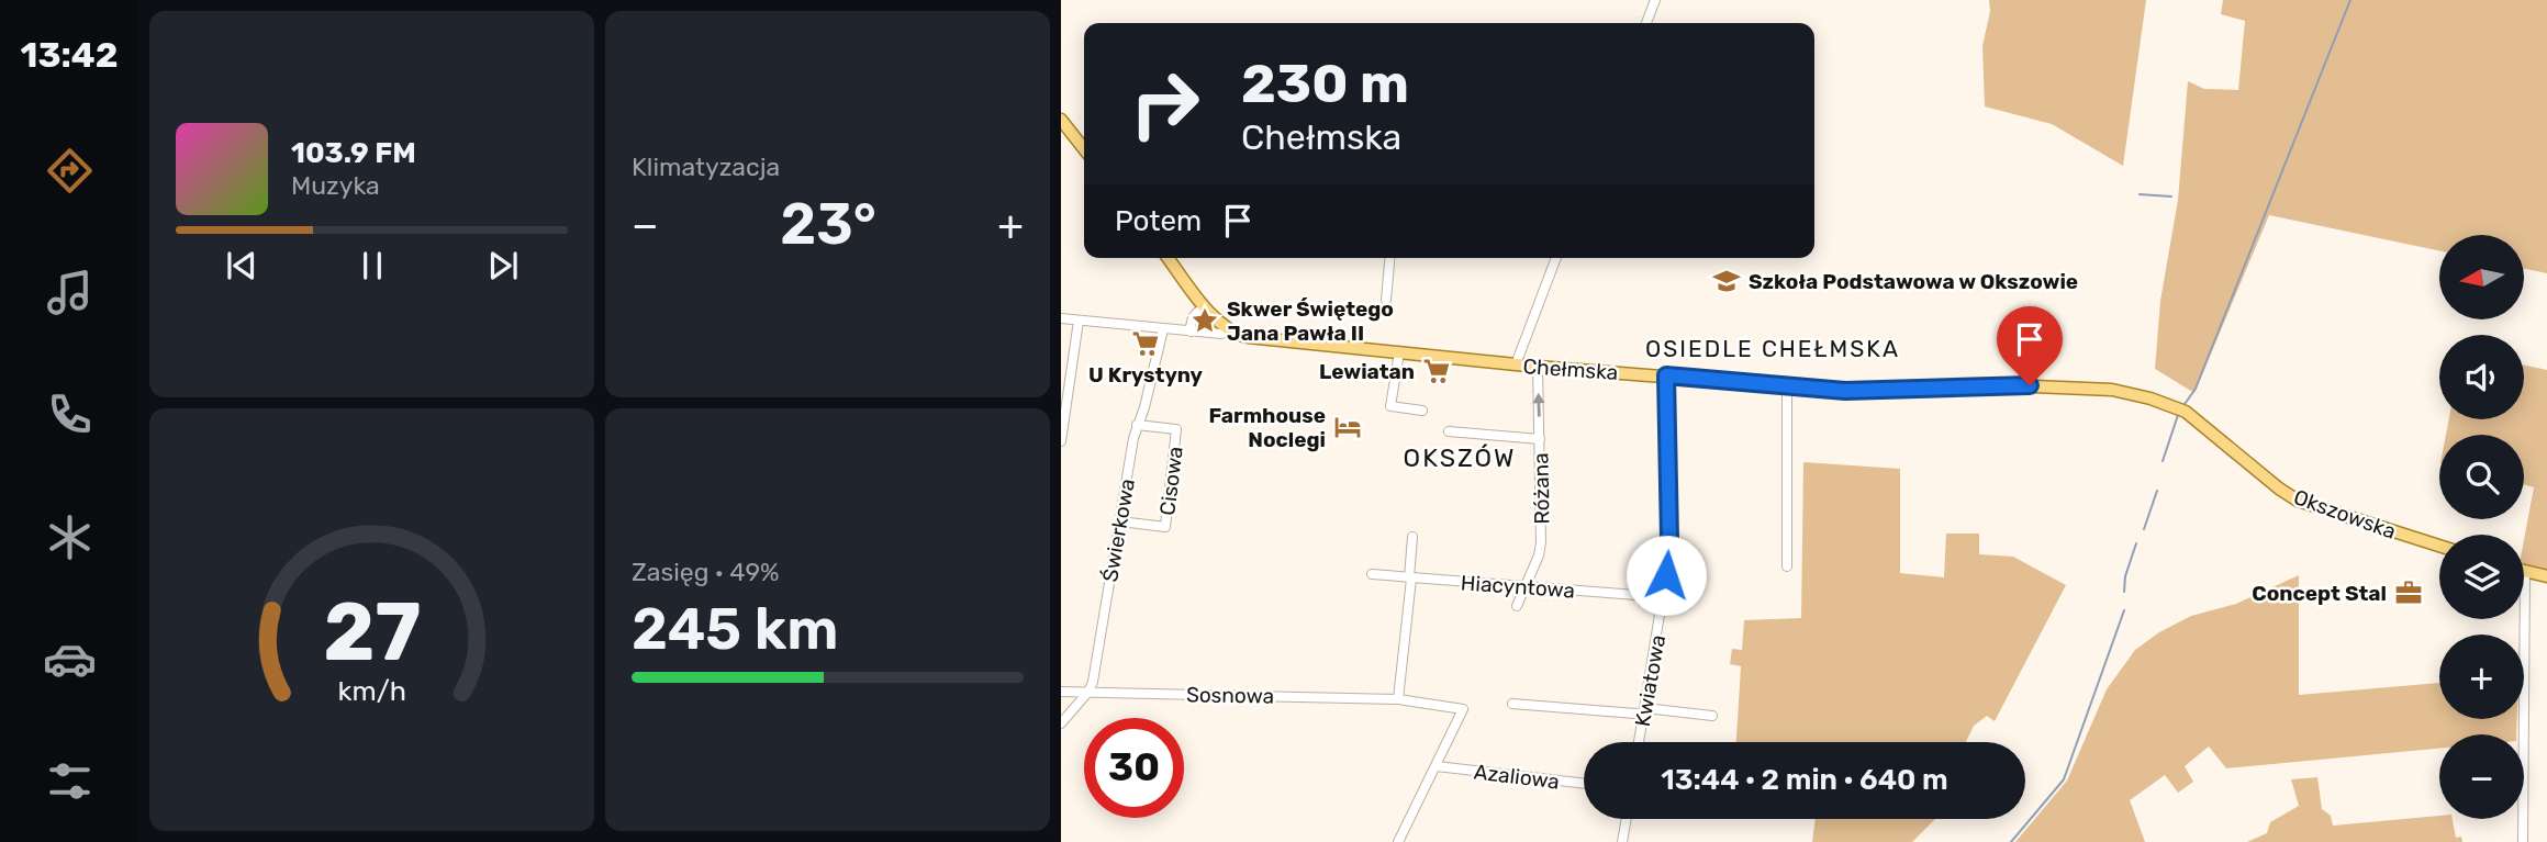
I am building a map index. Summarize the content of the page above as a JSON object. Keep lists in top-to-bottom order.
{
  "streets": {
    "main road": ["Chełmska", "Okszowska"],
    "street": [
      "Cisowa",
      "Różana",
      "Świerkowa",
      "Hiacyntowa",
      "Kwiatowa",
      "Sosnowa",
      "Azaliowa"
    ]
  },
  "crossings": [
    ["Chełmska", "Różana"],
    ["Chełmska", "Okszowska"],
    ["Chełmska", "Świerkowa"],
    ["Chełmska", "Kwiatowa"],
    ["Cisowa", "Świerkowa"],
    ["Różana", "Hiacyntowa"],
    ["Świerkowa", "Sosnowa"],
    ["Hiacyntowa", "Kwiatowa"],
    ["Sosnowa", "Azaliowa"]
  ],
  "districts": ["OSIEDLE CHEŁMSKA", "OKSZÓW"],
  "places": {
    "school or university": ["Szkoła Podstawowa w Okszowie"],
    "place": ["Skwer Świętego Jana Pawła II"],
    "supermarket": ["U Krystyny", "Lewiatan"],
    "hotel": ["Farmhouse Noclegi"],
    "office": ["Concept Stal"]
  },
  "north": "left",
  "page": {
    "tabs": "13:42",
    "tile": [
      "Klimatyzacja",
      ["Zasięg · 49%", "245 km"]
    ],
    "turn": ["230 m", "Chełmska"],
    "song": ["103.9 FM", "Muzyka"],
    "then": "Potem",
    "heat": ["−", "23°", "+"],
    "map_buttons": ["+", "−"],
    "limit": "30",
    "trip": "13:44 · 2 min · 640 m",
    "gauge": ["27", "km/h"]
  }
}
